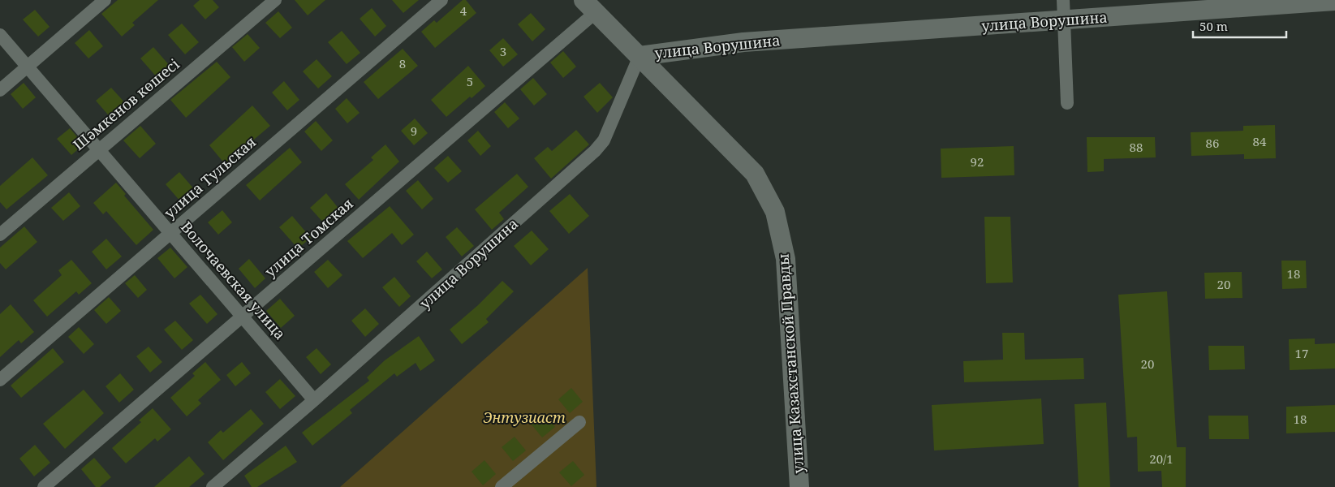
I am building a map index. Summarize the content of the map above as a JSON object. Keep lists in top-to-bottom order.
{
  "streets": {
    "street": [
      "улица Ворушина",
      "Шәмкенов көшесі",
      "улица Тульская",
      "улица Томская",
      "Волочаевская улица",
      "улица Казахстанской Правды"
    ]
  },
  "crossings": [
    ["улица Ворушина", "Волочаевская улица"],
    ["улица Ворушина", "улица Казахстанской Правды"],
    ["Шәмкенов көшесі", "Волочаевская улица"],
    ["улица Тульская", "Волочаевская улица"],
    ["улица Томская", "Волочаевская улица"],
    ["улица Томская", "улица Казахстанской Правды"]
  ],
  "parks": ["Энтузиаст"],
  "house_numbers": [
    "4",
    "3",
    "8",
    "5",
    "9",
    "84",
    "86",
    "88",
    "92",
    "18",
    "20",
    "17",
    "20",
    "18",
    "20/1"
  ],
  "scale_bar": "50 m"
}
